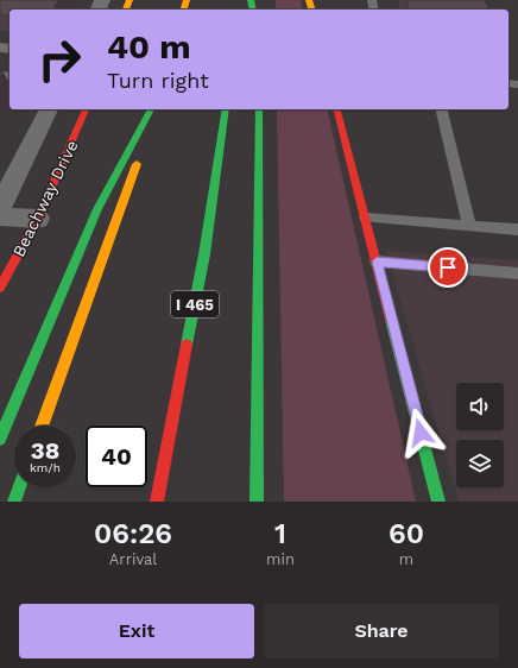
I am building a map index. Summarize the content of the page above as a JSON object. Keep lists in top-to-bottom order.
{
  "streets": {
    "main road": ["Beachway Drive", "I 465"]
  },
  "page": {
    "turn": ["40 m", "Turn right"],
    "speed": "38 km/h",
    "limit": "40",
    "eta": [
      "06:26",
      "Arrival",
      "1",
      "min",
      "60",
      "m"
    ],
    "buttons": ["Exit", "Share"]
  }
}
